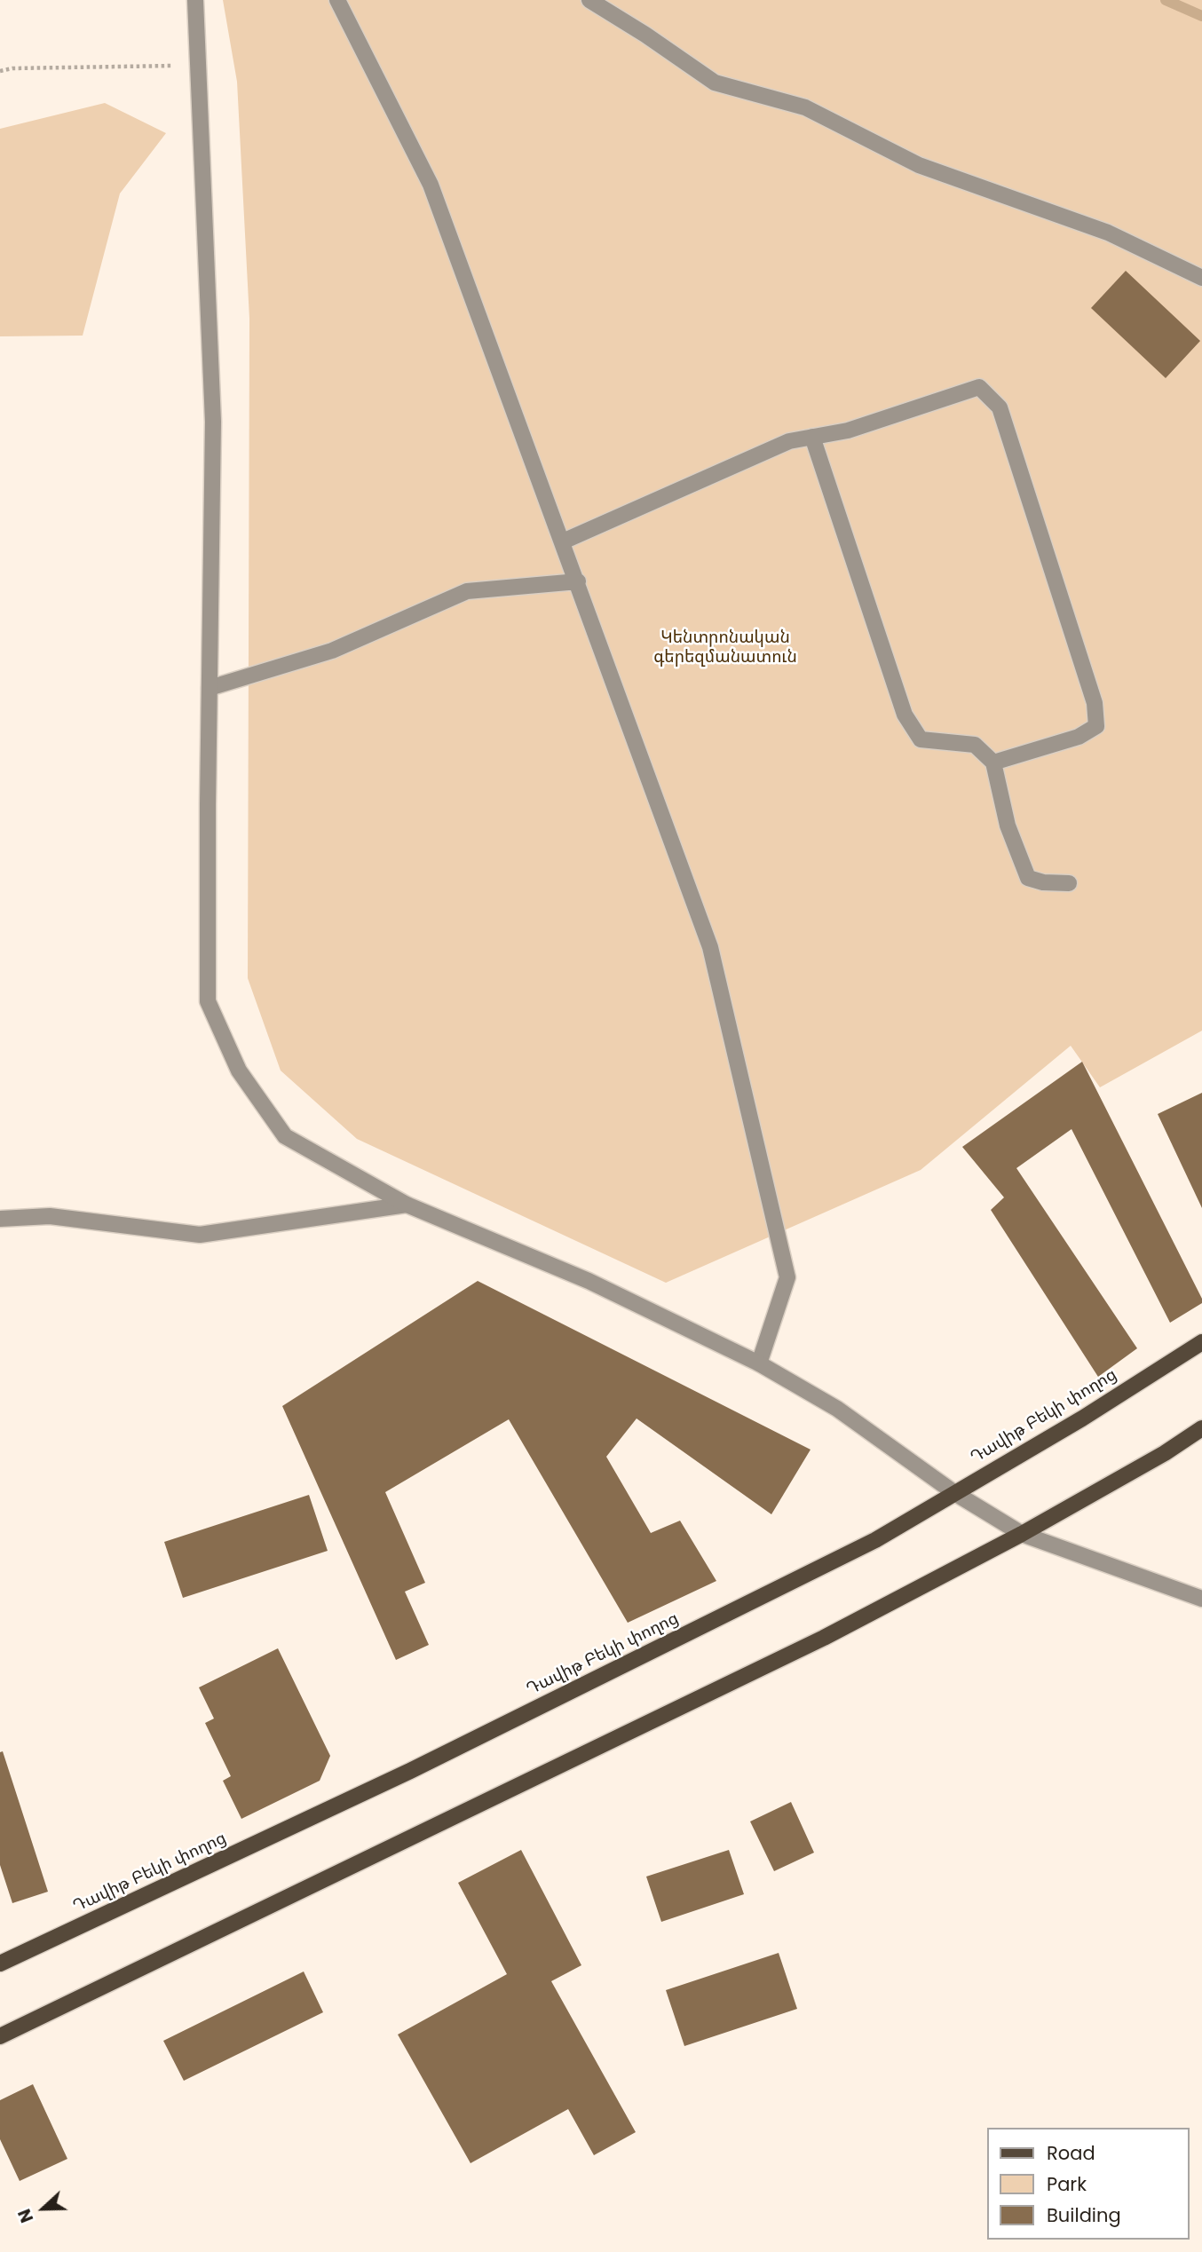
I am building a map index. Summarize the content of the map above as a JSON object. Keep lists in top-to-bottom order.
{
  "streets": {
    "main road": ["Դավիթ Բեկի փողոց"]
  },
  "parks": ["Կենտրոնական գերեզմանատուն"],
  "legend": ["Road", "Park", "Building"],
  "north": "left"
}
